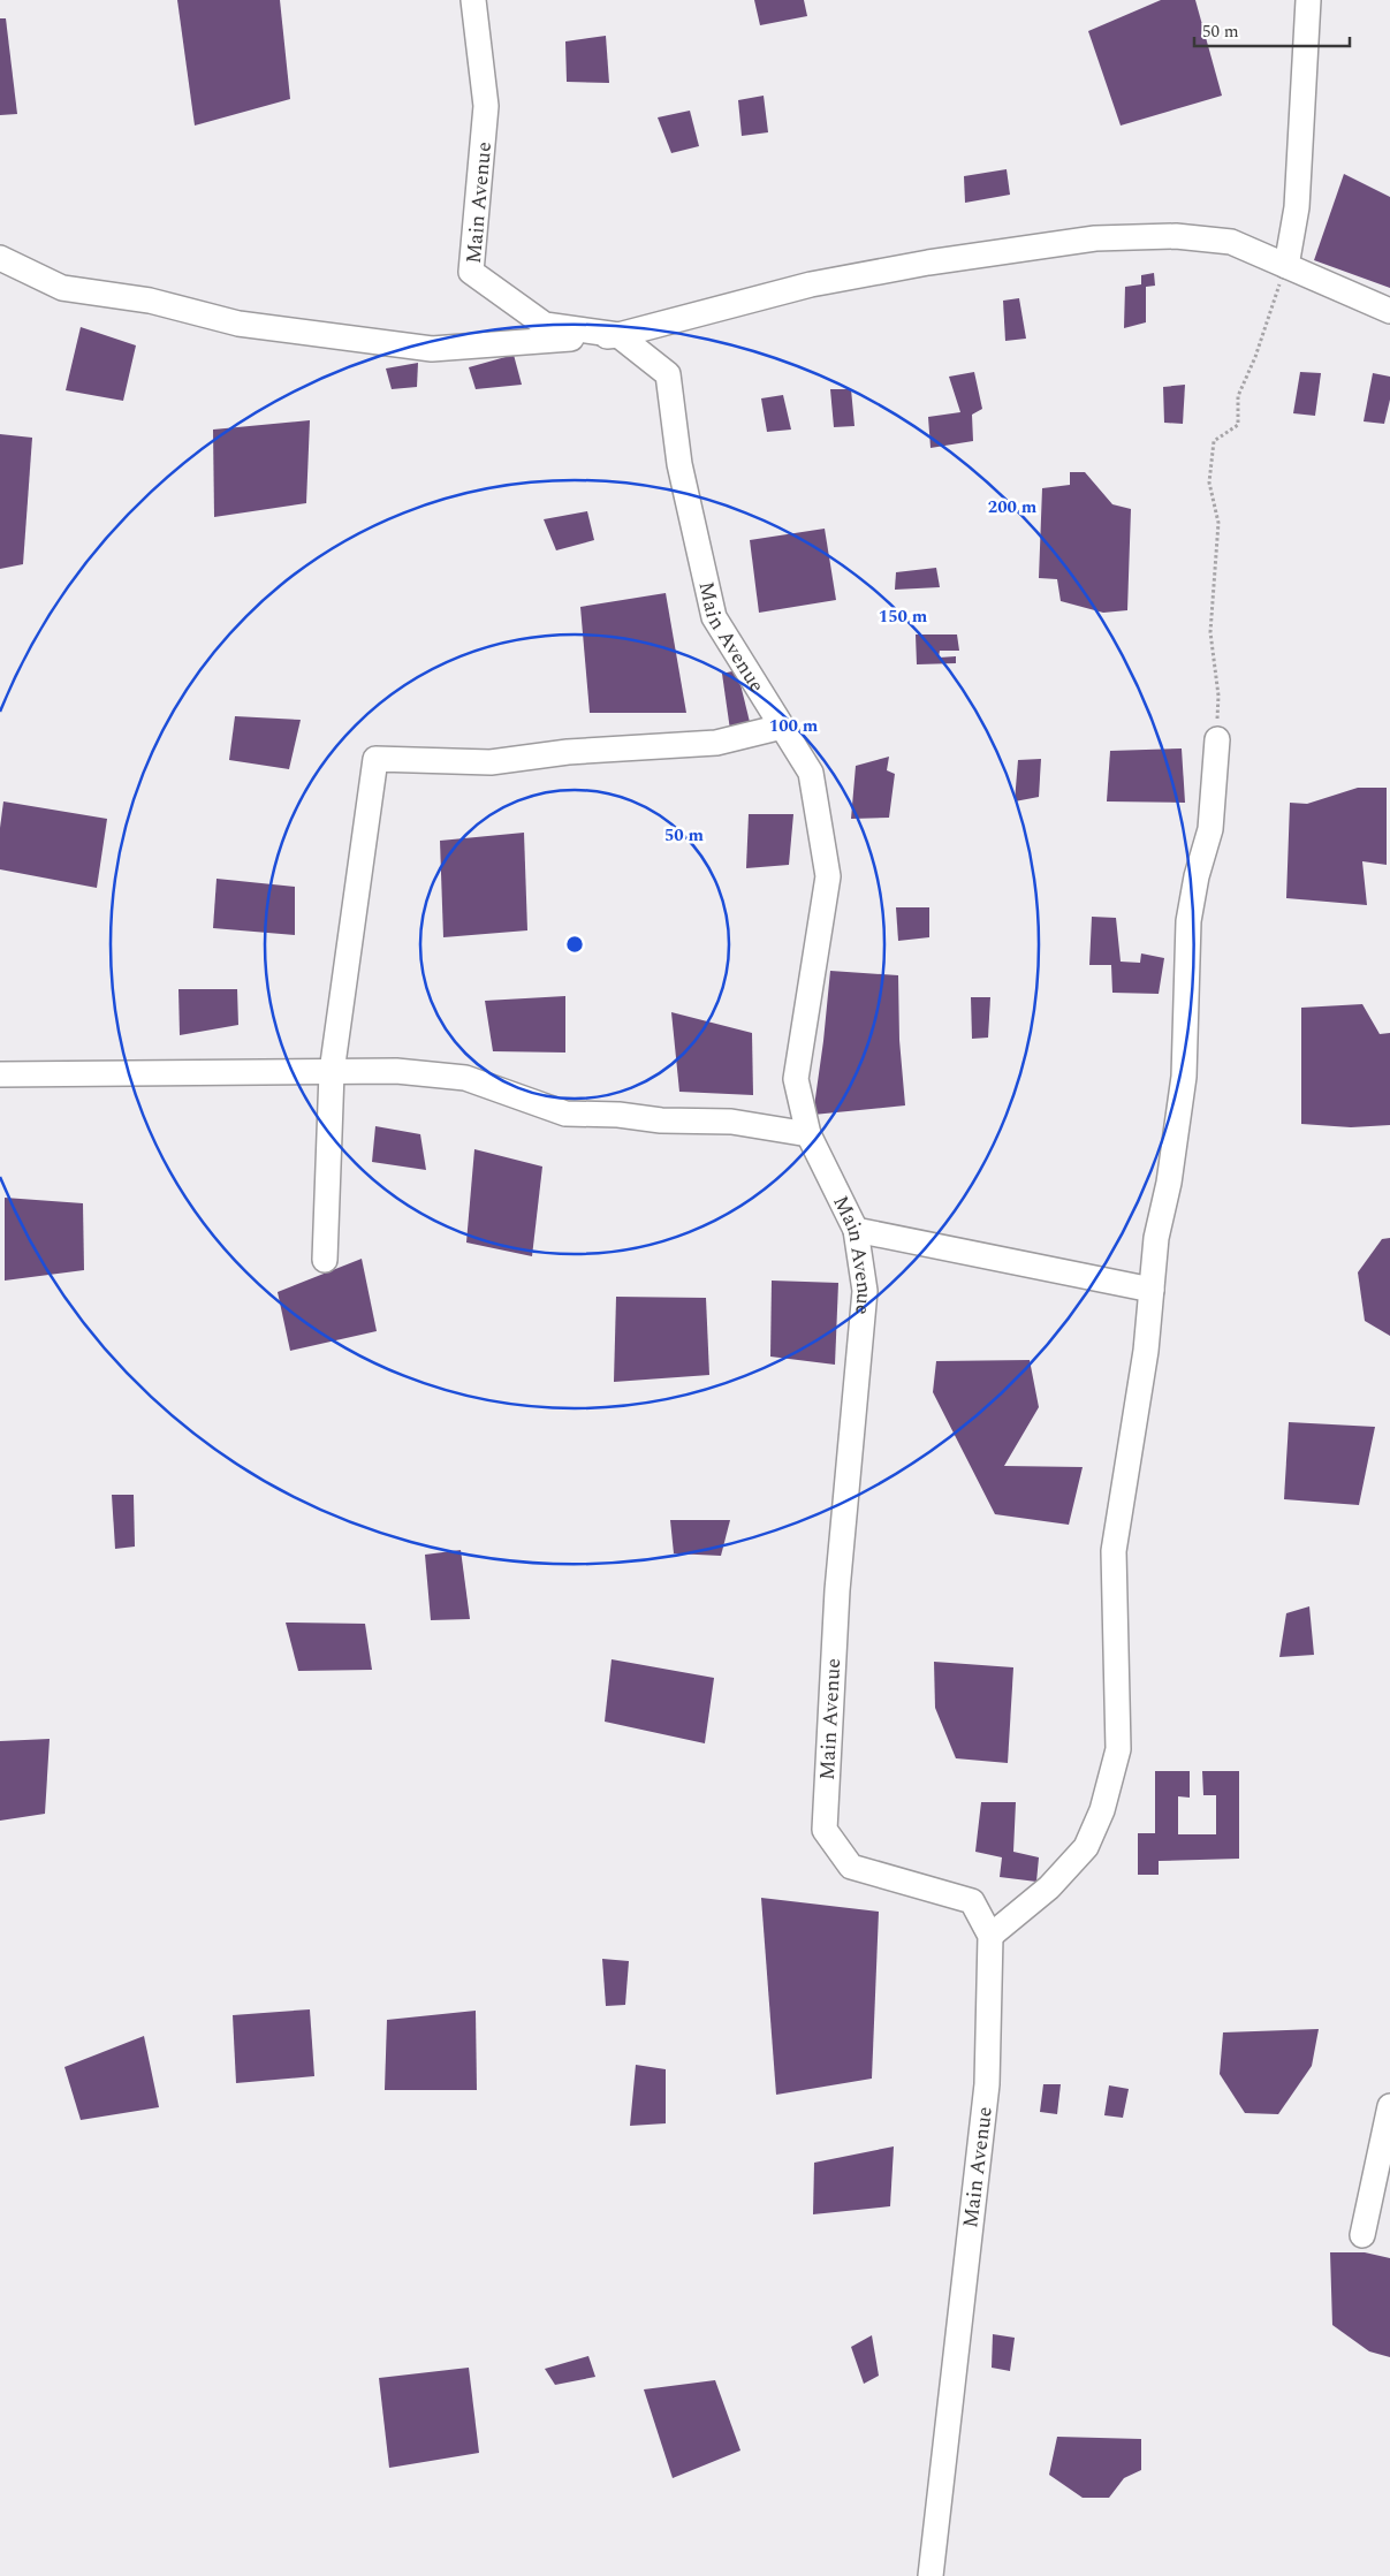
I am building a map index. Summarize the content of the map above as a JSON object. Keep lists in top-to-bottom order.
{
  "streets": {
    "street": ["Main Avenue"]
  },
  "scale_bar": "50 m",
  "rings": [
    "200 m",
    "150 m",
    "100 m",
    "50 m"
  ]
}
